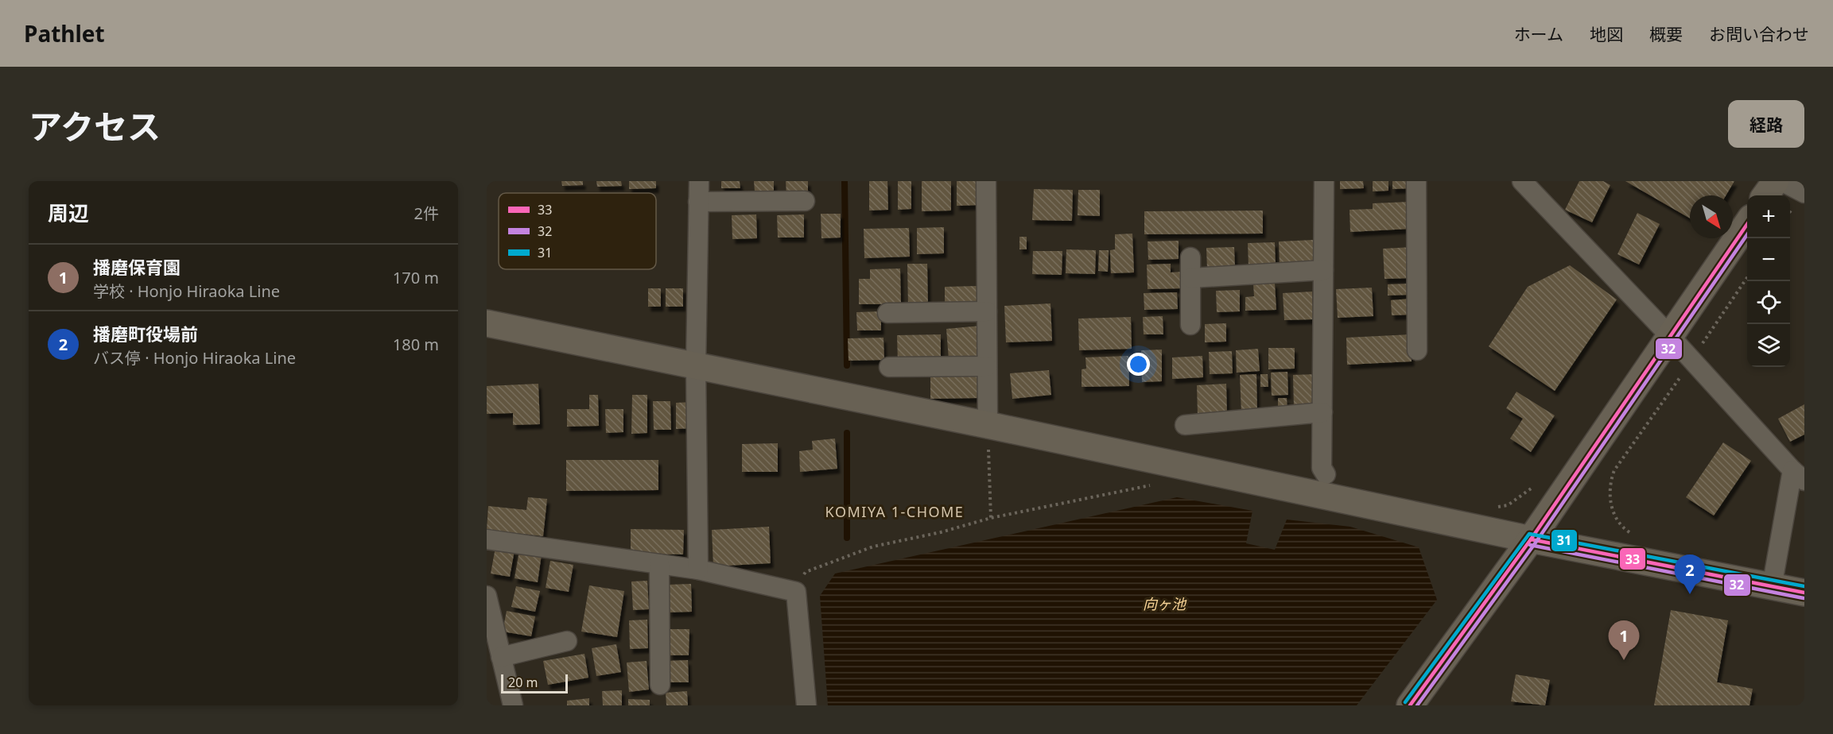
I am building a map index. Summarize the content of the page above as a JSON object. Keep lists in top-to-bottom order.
{
  "districts": ["KOMIYA 1-CHOME"],
  "water": ["向ヶ池"],
  "lines": ["transit line 33", "transit line 32", "transit line 31"],
  "legend": ["33", "32", "31"],
  "scale_bar": "20 m",
  "north": "bottom right",
  "page": {
    "header": "Pathlet",
    "nav": [
      "ホーム",
      "地図",
      "概要",
      "お問い合わせ"
    ],
    "title": "アクセス",
    "buttons": "経路",
    "heading": ["周辺", "2件"],
    "map_buttons": ["+", "−"],
    "list": [
      {
        "mark": "1",
        "name": "播磨保育園",
        "note": "学校 · Honjo Hiraoka Line",
        "value": "170 m"
      },
      {
        "mark": "2",
        "name": "播磨町役場前",
        "note": "バス停 · Honjo Hiraoka Line",
        "value": "180 m"
      }
    ],
    "pins": ["2", "1"],
    "scale": "20 m"
  }
}
